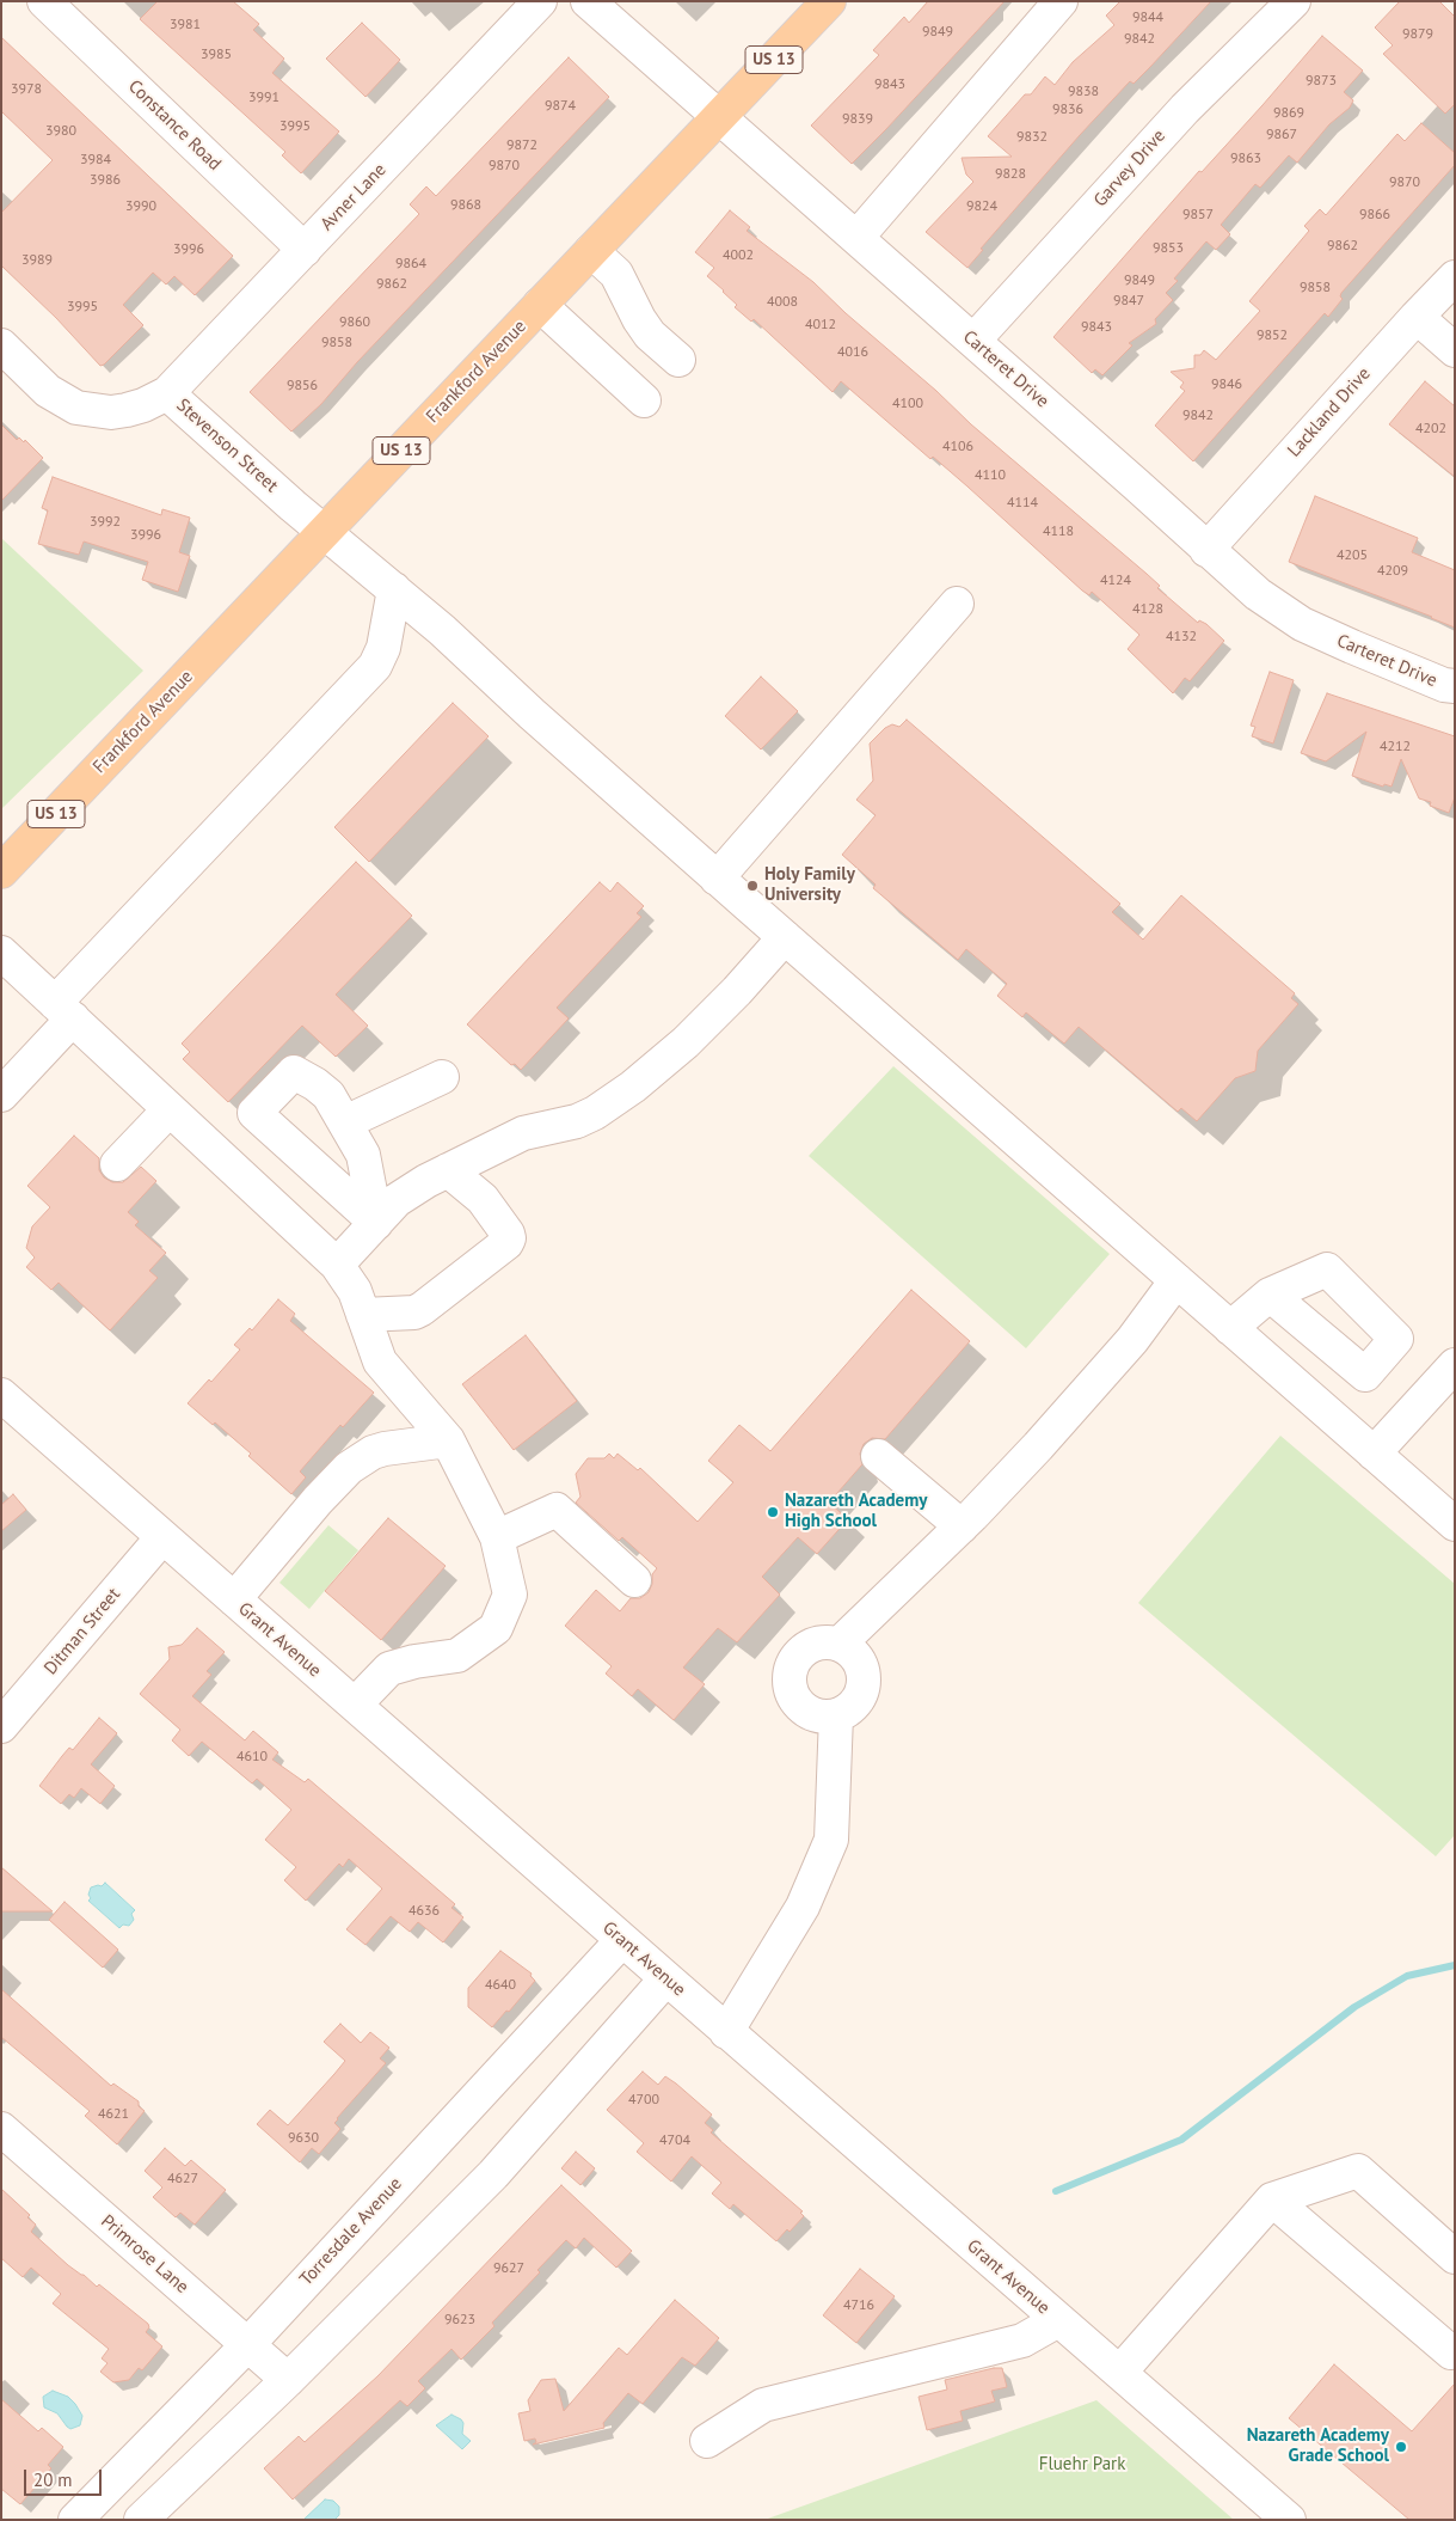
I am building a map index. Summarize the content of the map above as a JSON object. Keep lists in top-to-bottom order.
{
  "streets": {
    "main road": ["US 13", "Frankford Avenue"],
    "street": [
      "Constance Road",
      "Garvey Drive",
      "Avner Lane",
      "Carteret Drive",
      "Lackland Drive",
      "Stevenson Street",
      "Ditman Street",
      "Grant Avenue",
      "Torresdale Avenue",
      "Primrose Lane"
    ]
  },
  "crossings": [
    ["Constance Road", "Avner Lane"],
    ["Garvey Drive", "Carteret Drive"],
    ["Avner Lane", "Stevenson Street"],
    ["Carteret Drive", "Frankford Avenue"],
    ["Carteret Drive", "Lackland Drive"],
    ["Frankford Avenue", "Stevenson Street"],
    ["Ditman Street", "Grant Avenue"],
    ["Grant Avenue", "Torresdale Avenue"],
    ["Torresdale Avenue", "Primrose Lane"]
  ],
  "parks": ["Fluehr Park"],
  "places": ["Holy Family University", "Nazareth Academy High School", "Nazareth Academy Grade School"],
  "house_numbers": [
    "9844",
    "3981",
    "9849",
    "9879",
    "9842",
    "3985",
    "9873",
    "9843",
    "3978",
    "9838",
    "3991",
    "9874",
    "9836",
    "9869",
    "9839",
    "3995",
    "3980",
    "9867",
    "9832",
    "9872",
    "9863",
    "3984",
    "9870",
    "9828",
    "3986",
    "9870",
    "9868",
    "3990",
    "9824",
    "9857",
    "9866",
    "9862",
    "9853",
    "3996",
    "4002",
    "3989",
    "9864",
    "9849",
    "9862",
    "9858",
    "9847",
    "4008",
    "3995",
    "9860",
    "4012",
    "9843",
    "9852",
    "9858",
    "4016",
    "9846",
    "9856",
    "4100",
    "9842",
    "4202",
    "4106",
    "4110",
    "4114",
    "3992",
    "4118",
    "3996",
    "4205",
    "4209",
    "4124",
    "4128",
    "4132",
    "4212",
    "4610",
    "4636",
    "4640",
    "4700",
    "4621",
    "9630",
    "4704",
    "4627",
    "9627",
    "4716",
    "9623"
  ],
  "scale_bar": "20 m"
}
